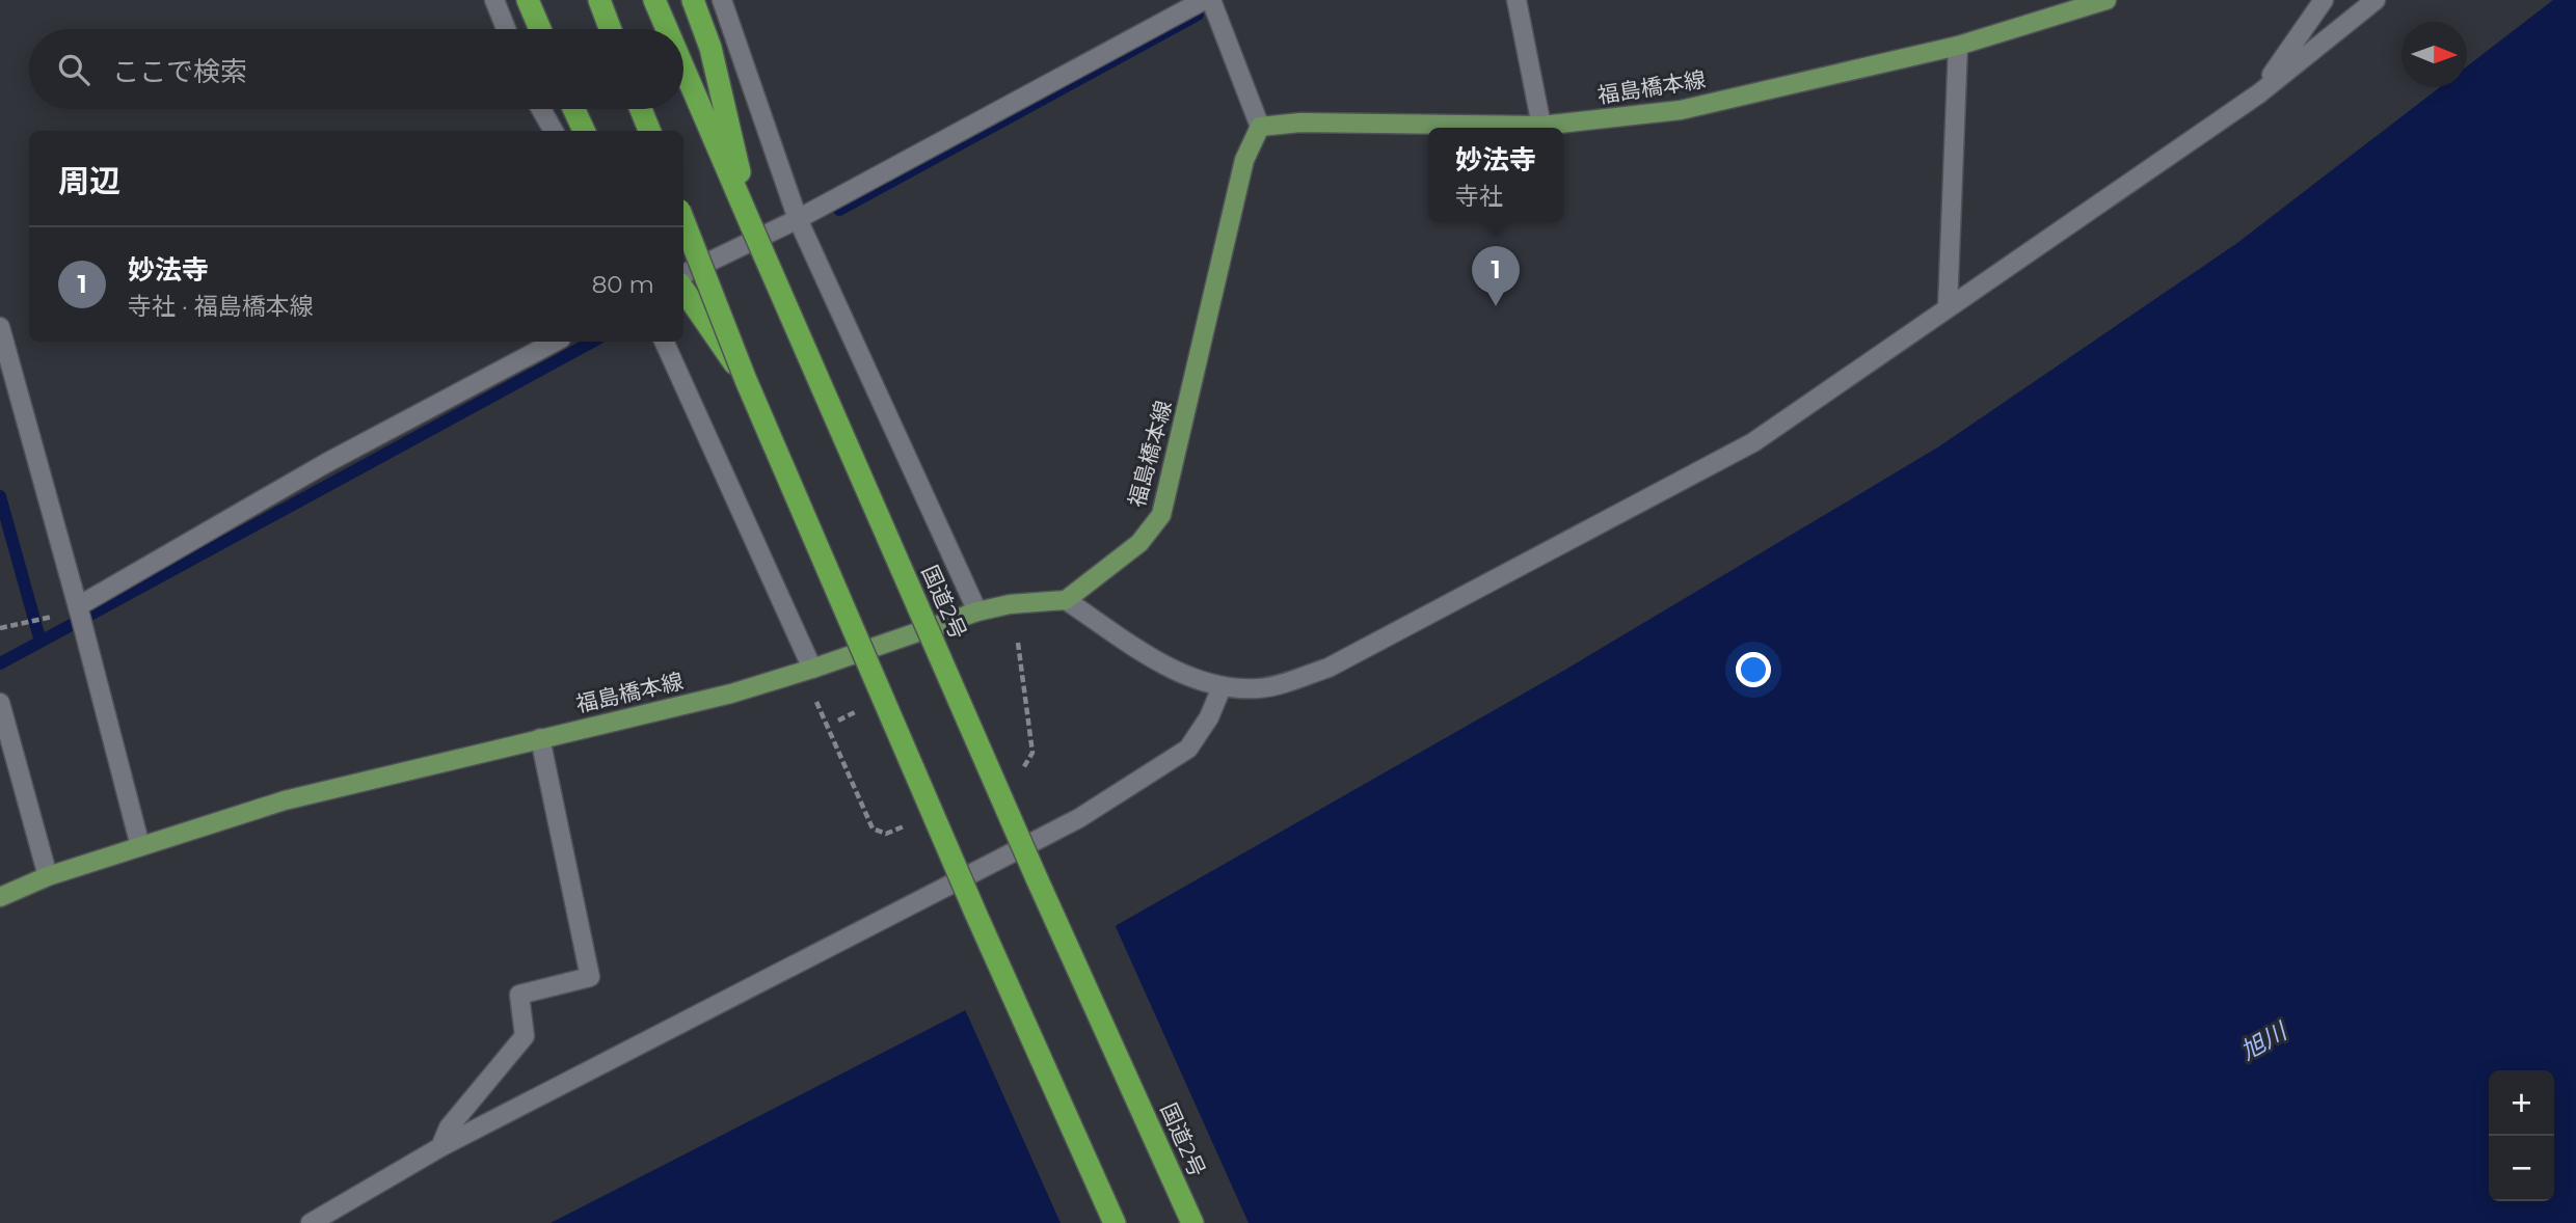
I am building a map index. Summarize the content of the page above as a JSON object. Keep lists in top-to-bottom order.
{
  "streets": {
    "highway": ["国道2号"],
    "main road": ["福島橋本線"]
  },
  "water": ["旭川"],
  "north": "right",
  "page": {
    "search": "ここで検索",
    "popup": ["妙法寺", "寺社"],
    "heading": "周辺",
    "list": [
      {
        "mark": "1",
        "name": "妙法寺",
        "note": "寺社 · 福島橋本線",
        "value": "80 m"
      }
    ],
    "pins": "1",
    "map_buttons": ["+", "−"]
  }
}
